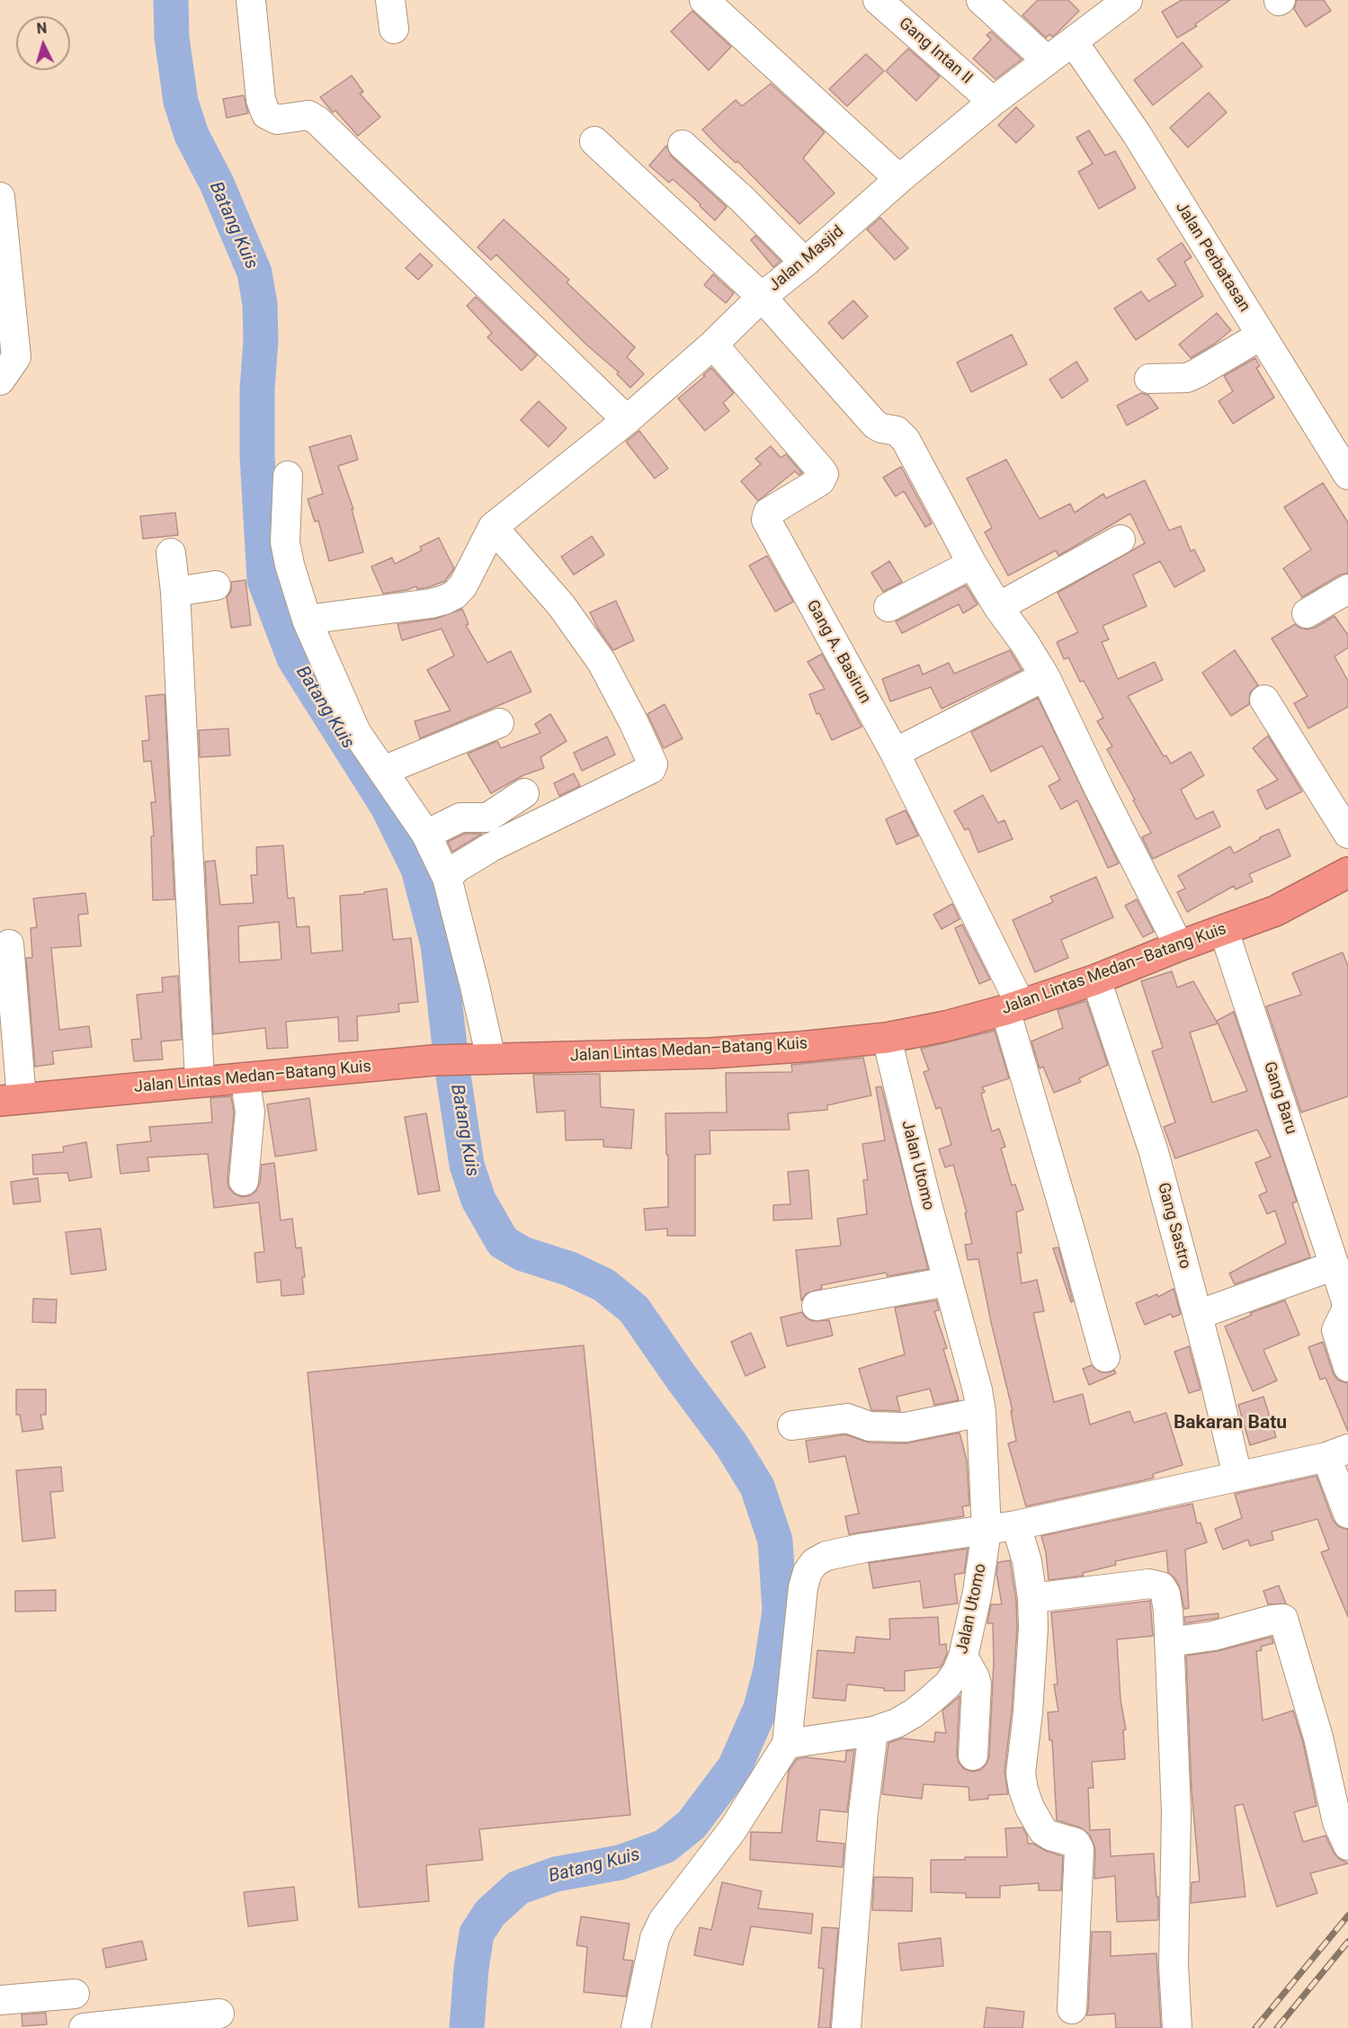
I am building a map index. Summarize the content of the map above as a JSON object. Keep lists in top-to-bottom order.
{
  "streets": {
    "highway": ["Jalan Lintas Medan–Batang Kuis"],
    "street": [
      "Gang Intan II",
      "Jalan Perbatasan",
      "Jalan Masjid",
      "Gang A. Basirun",
      "Gang Baru",
      "Jalan Utomo",
      "Gang Sastro"
    ]
  },
  "crossings": [
    ["Gang Intan II", "Jalan Masjid"],
    ["Jalan Perbatasan", "Jalan Masjid"],
    ["Jalan Masjid", "Gang A. Basirun"],
    ["Gang A. Basirun", "Jalan Lintas Medan–Batang Kuis"],
    ["Jalan Lintas Medan–Batang Kuis", "Gang Baru"],
    ["Jalan Lintas Medan–Batang Kuis", "Jalan Utomo"],
    ["Jalan Lintas Medan–Batang Kuis", "Gang Sastro"]
  ],
  "districts": ["Bakaran Batu"],
  "water": ["Batang Kuis"],
  "north": "top"
}
